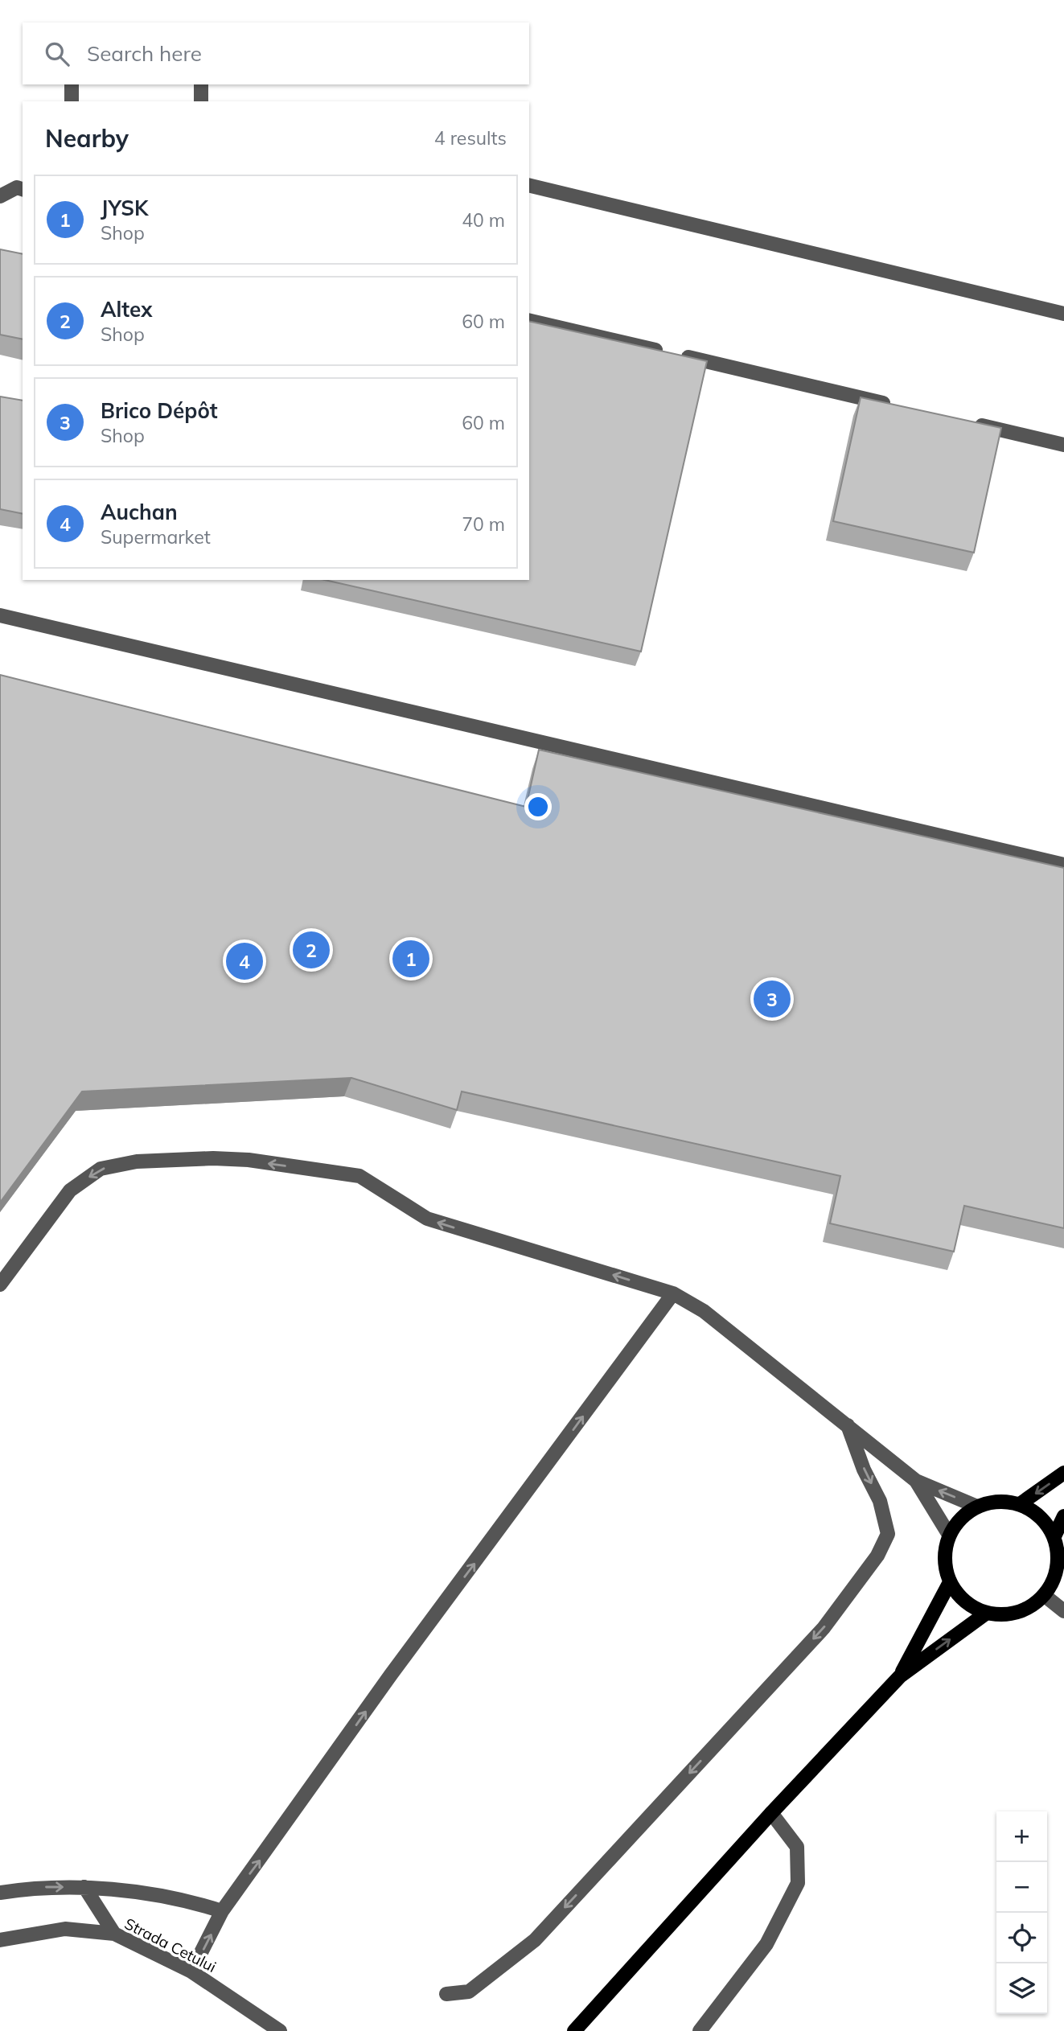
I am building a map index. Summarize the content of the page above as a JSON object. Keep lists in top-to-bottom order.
{
  "streets": {
    "street": ["Strada Cetului"]
  },
  "page": {
    "search": "Search here",
    "heading": ["Nearby", "4 results"],
    "list": [
      {
        "mark": "1",
        "name": "JYSK",
        "note": "Shop",
        "value": "40 m"
      },
      {
        "mark": "2",
        "name": "Altex",
        "note": "Shop",
        "value": "60 m"
      },
      {
        "mark": "3",
        "name": "Brico Dépôt",
        "note": "Shop",
        "value": "60 m"
      },
      {
        "mark": "4",
        "name": "Auchan",
        "note": "Supermarket",
        "value": "70 m"
      }
    ],
    "pins": [
      "2",
      "1",
      "4",
      "3"
    ],
    "map_buttons": ["+", "−"]
  }
}
